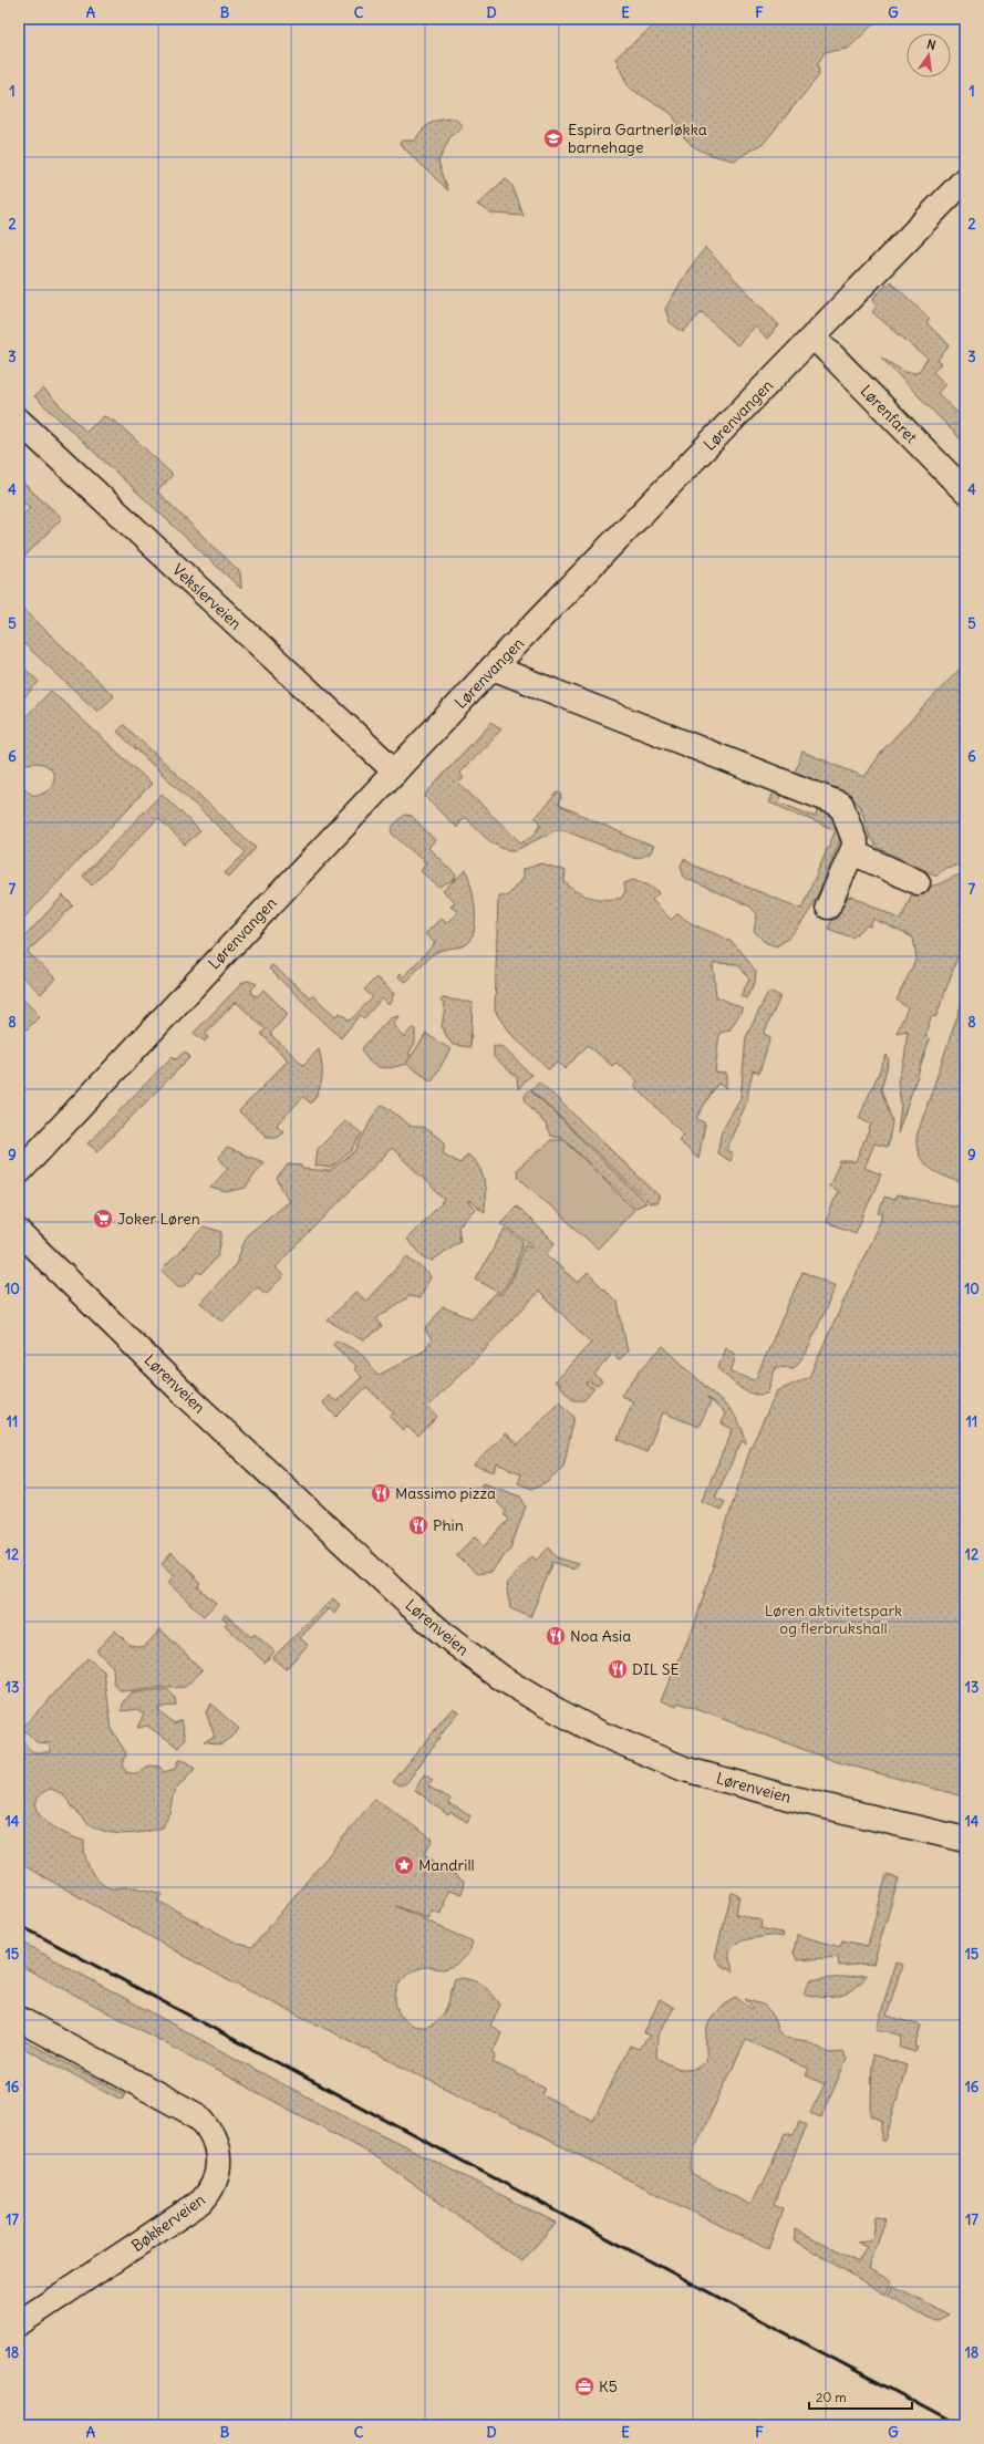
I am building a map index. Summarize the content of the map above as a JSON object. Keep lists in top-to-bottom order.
{
  "streets": {
    "street": [
      "Lørenfaret",
      "Lørenvangen",
      "Vekslerveien",
      "Lørenveien",
      "Bøkkerveien"
    ]
  },
  "crossings": [
    ["Lørenfaret", "Lørenvangen"],
    ["Lørenvangen", "Vekslerveien"]
  ],
  "parks": ["Løren aktivitetspark og flerbrukshall"],
  "places": {
    "school or university": ["Espira Gartnerløkka barnehage"],
    "supermarket": ["Joker Løren"],
    "restaurant": [
      "Massimo pizza",
      "Phin",
      "Noa Asia",
      "DIL SE"
    ],
    "place": ["Mandrill"],
    "office": ["K5"]
  },
  "scale_bar": "20 m",
  "north": "top",
  "grid": {
    "columns": [
      "A",
      "B",
      "C",
      "D",
      "E",
      "F",
      "G"
    ],
    "rows": [
      "1",
      "2",
      "3",
      "4",
      "5",
      "6",
      "7",
      "8",
      "9",
      "10",
      "11",
      "12",
      "13",
      "14",
      "15",
      "16",
      "17",
      "18"
    ]
  }
}
